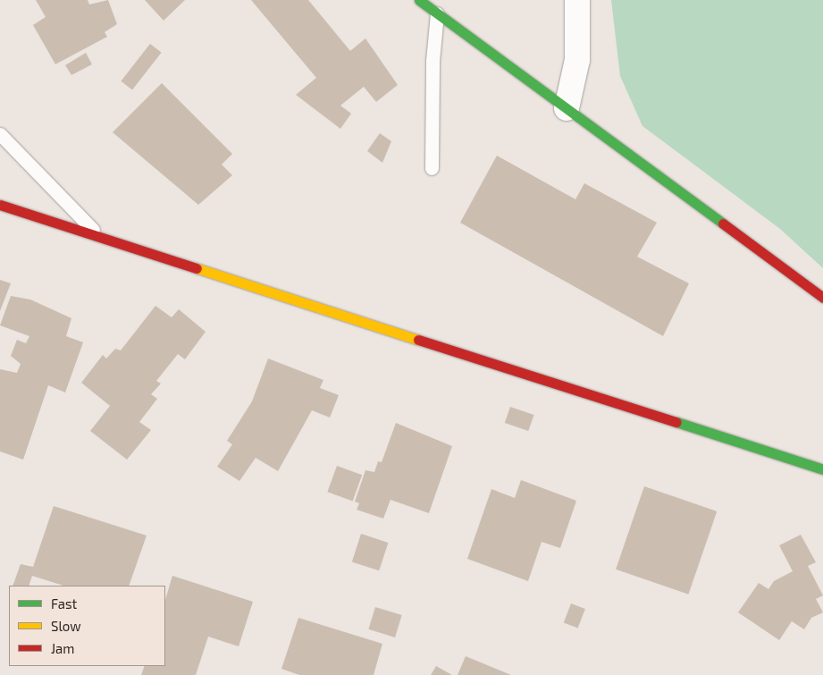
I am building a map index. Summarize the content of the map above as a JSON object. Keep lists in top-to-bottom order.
{
  "legend": ["Fast", "Slow", "Jam"]
}
